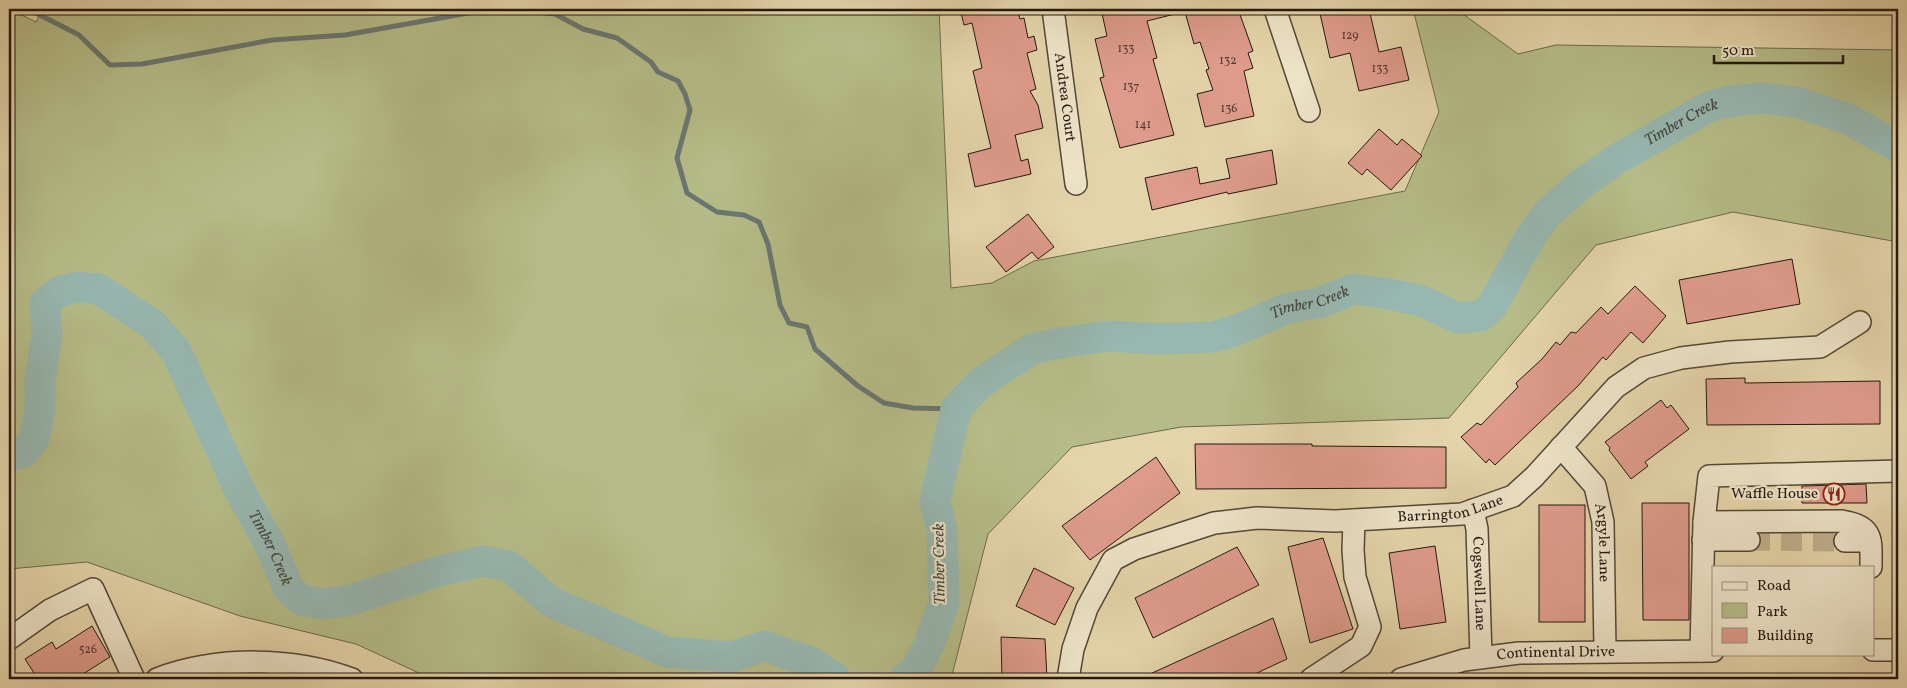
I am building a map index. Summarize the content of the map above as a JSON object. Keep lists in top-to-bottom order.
{
  "streets": {
    "street": [
      "Andrea Court",
      "Barrington Lane",
      "Argyle Lane",
      "Cogswell Lane",
      "Continental Drive"
    ]
  },
  "crossings": [
    ["Barrington Lane", "Argyle Lane"],
    ["Barrington Lane", "Cogswell Lane"],
    ["Argyle Lane", "Continental Drive"],
    ["Cogswell Lane", "Continental Drive"]
  ],
  "water": ["Timber Creek"],
  "places": {
    "restaurant": ["Waffle House"]
  },
  "house_numbers": [
    "129",
    "133",
    "132",
    "133",
    "137",
    "136",
    "141",
    "526"
  ],
  "legend": ["Road", "Park", "Building"],
  "scale_bar": "50 m"
}
